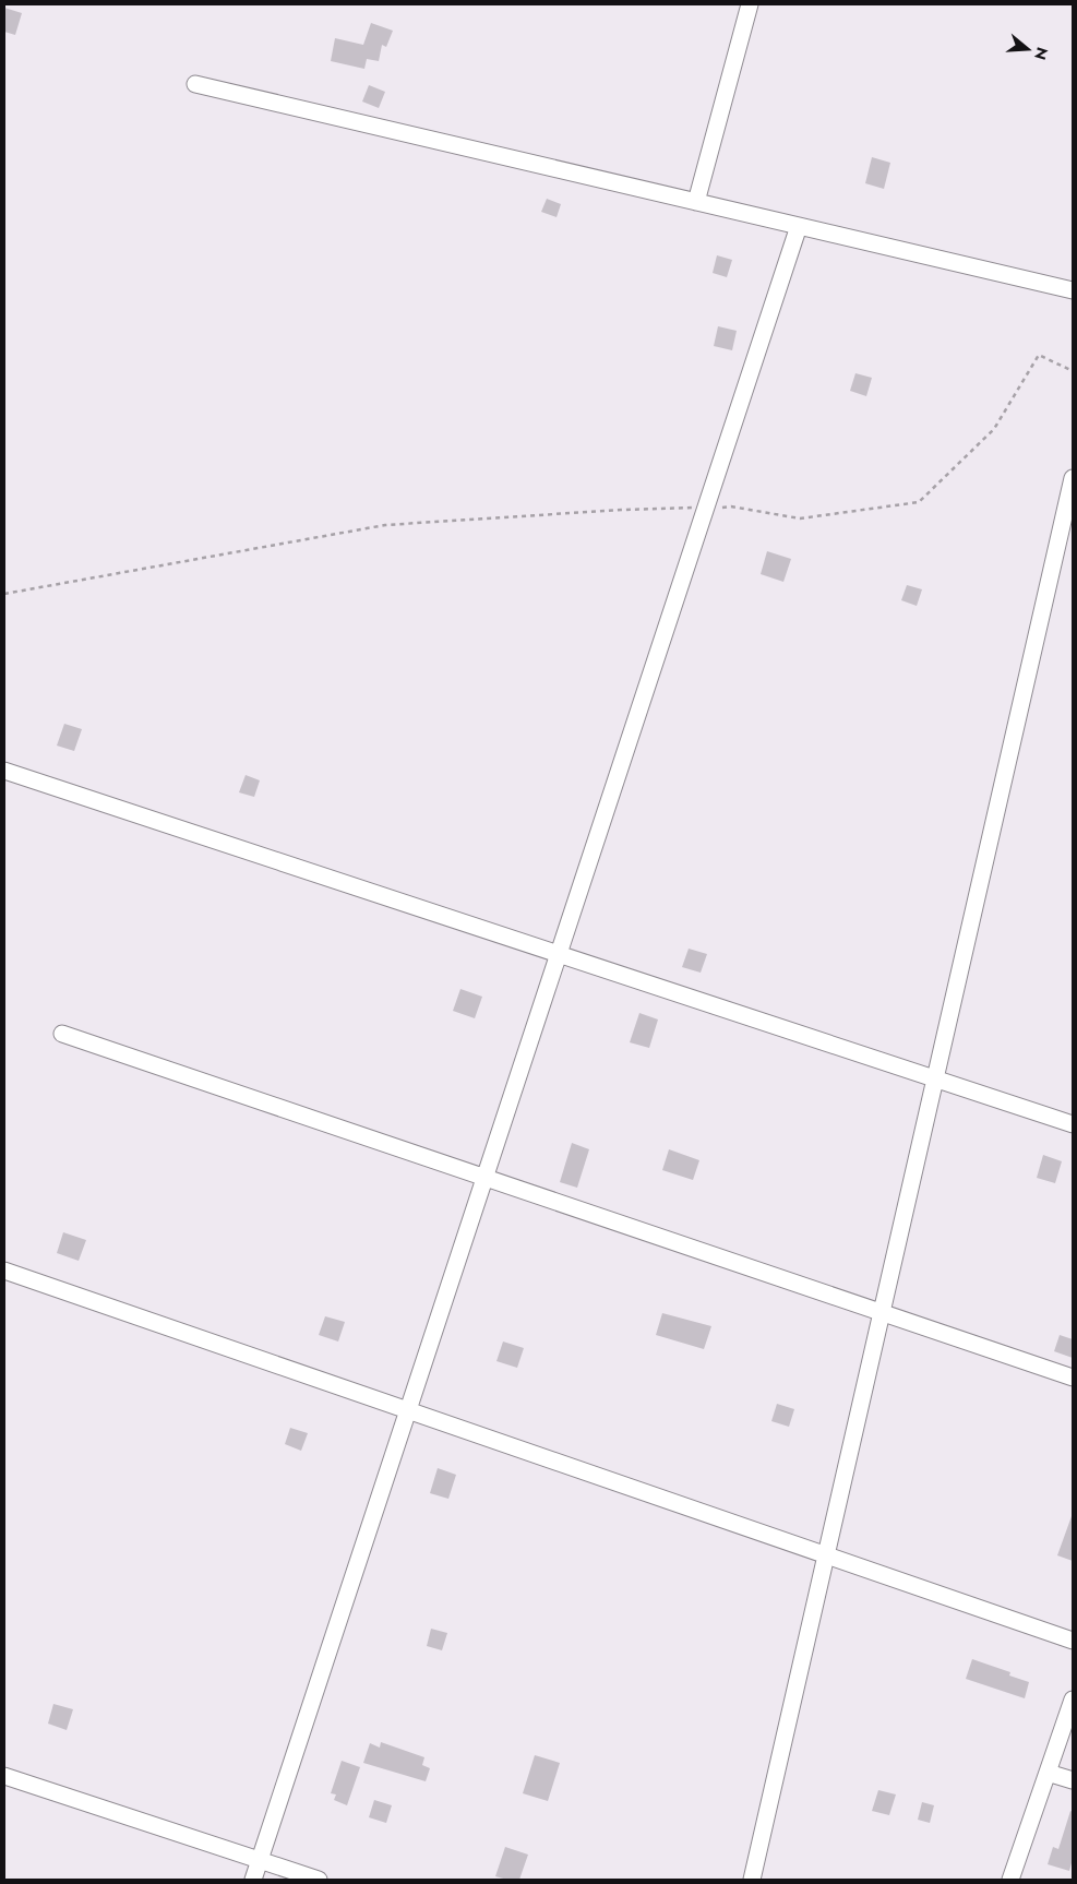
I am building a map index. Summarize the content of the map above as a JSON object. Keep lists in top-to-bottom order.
{
  "north": "right"
}
